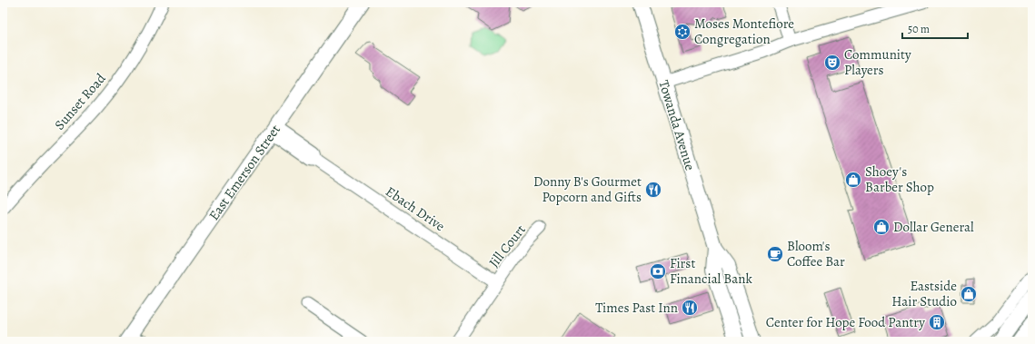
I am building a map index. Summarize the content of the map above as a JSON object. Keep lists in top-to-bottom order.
{
  "streets": {
    "main road": ["Towanda Avenue", "East Emerson Street"],
    "street": ["Sunset Road", "Ebach Drive", "Jill Court"]
  },
  "crossings": [
    ["East Emerson Street", "Ebach Drive"],
    ["Ebach Drive", "Jill Court"]
  ],
  "places": {
    "synagogue": ["Moses Montefiore Congregation"],
    "theatre": ["Community Players"],
    "shop": ["Shoey's Barber Shop", "Dollar General", "Eastside Hair Studio"],
    "restaurant": ["Donny B's Gourmet Popcorn and Gifts", "Times Past Inn"],
    "cafe": ["Bloom's Coffee Bar"],
    "bank": ["First Financial Bank"],
    "building": ["Center for Hope Food Pantry"]
  },
  "scale_bar": "50 m"
}
